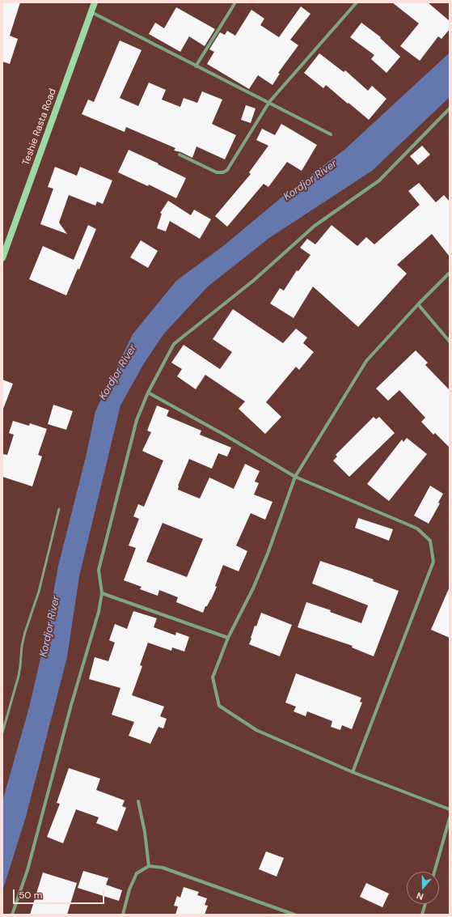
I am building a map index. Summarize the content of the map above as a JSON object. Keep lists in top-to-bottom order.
{
  "streets": {
    "main road": ["Teshie Rasta Road"]
  },
  "water": ["Kordjor River"],
  "scale_bar": "50 m",
  "north": "bottom"
}
